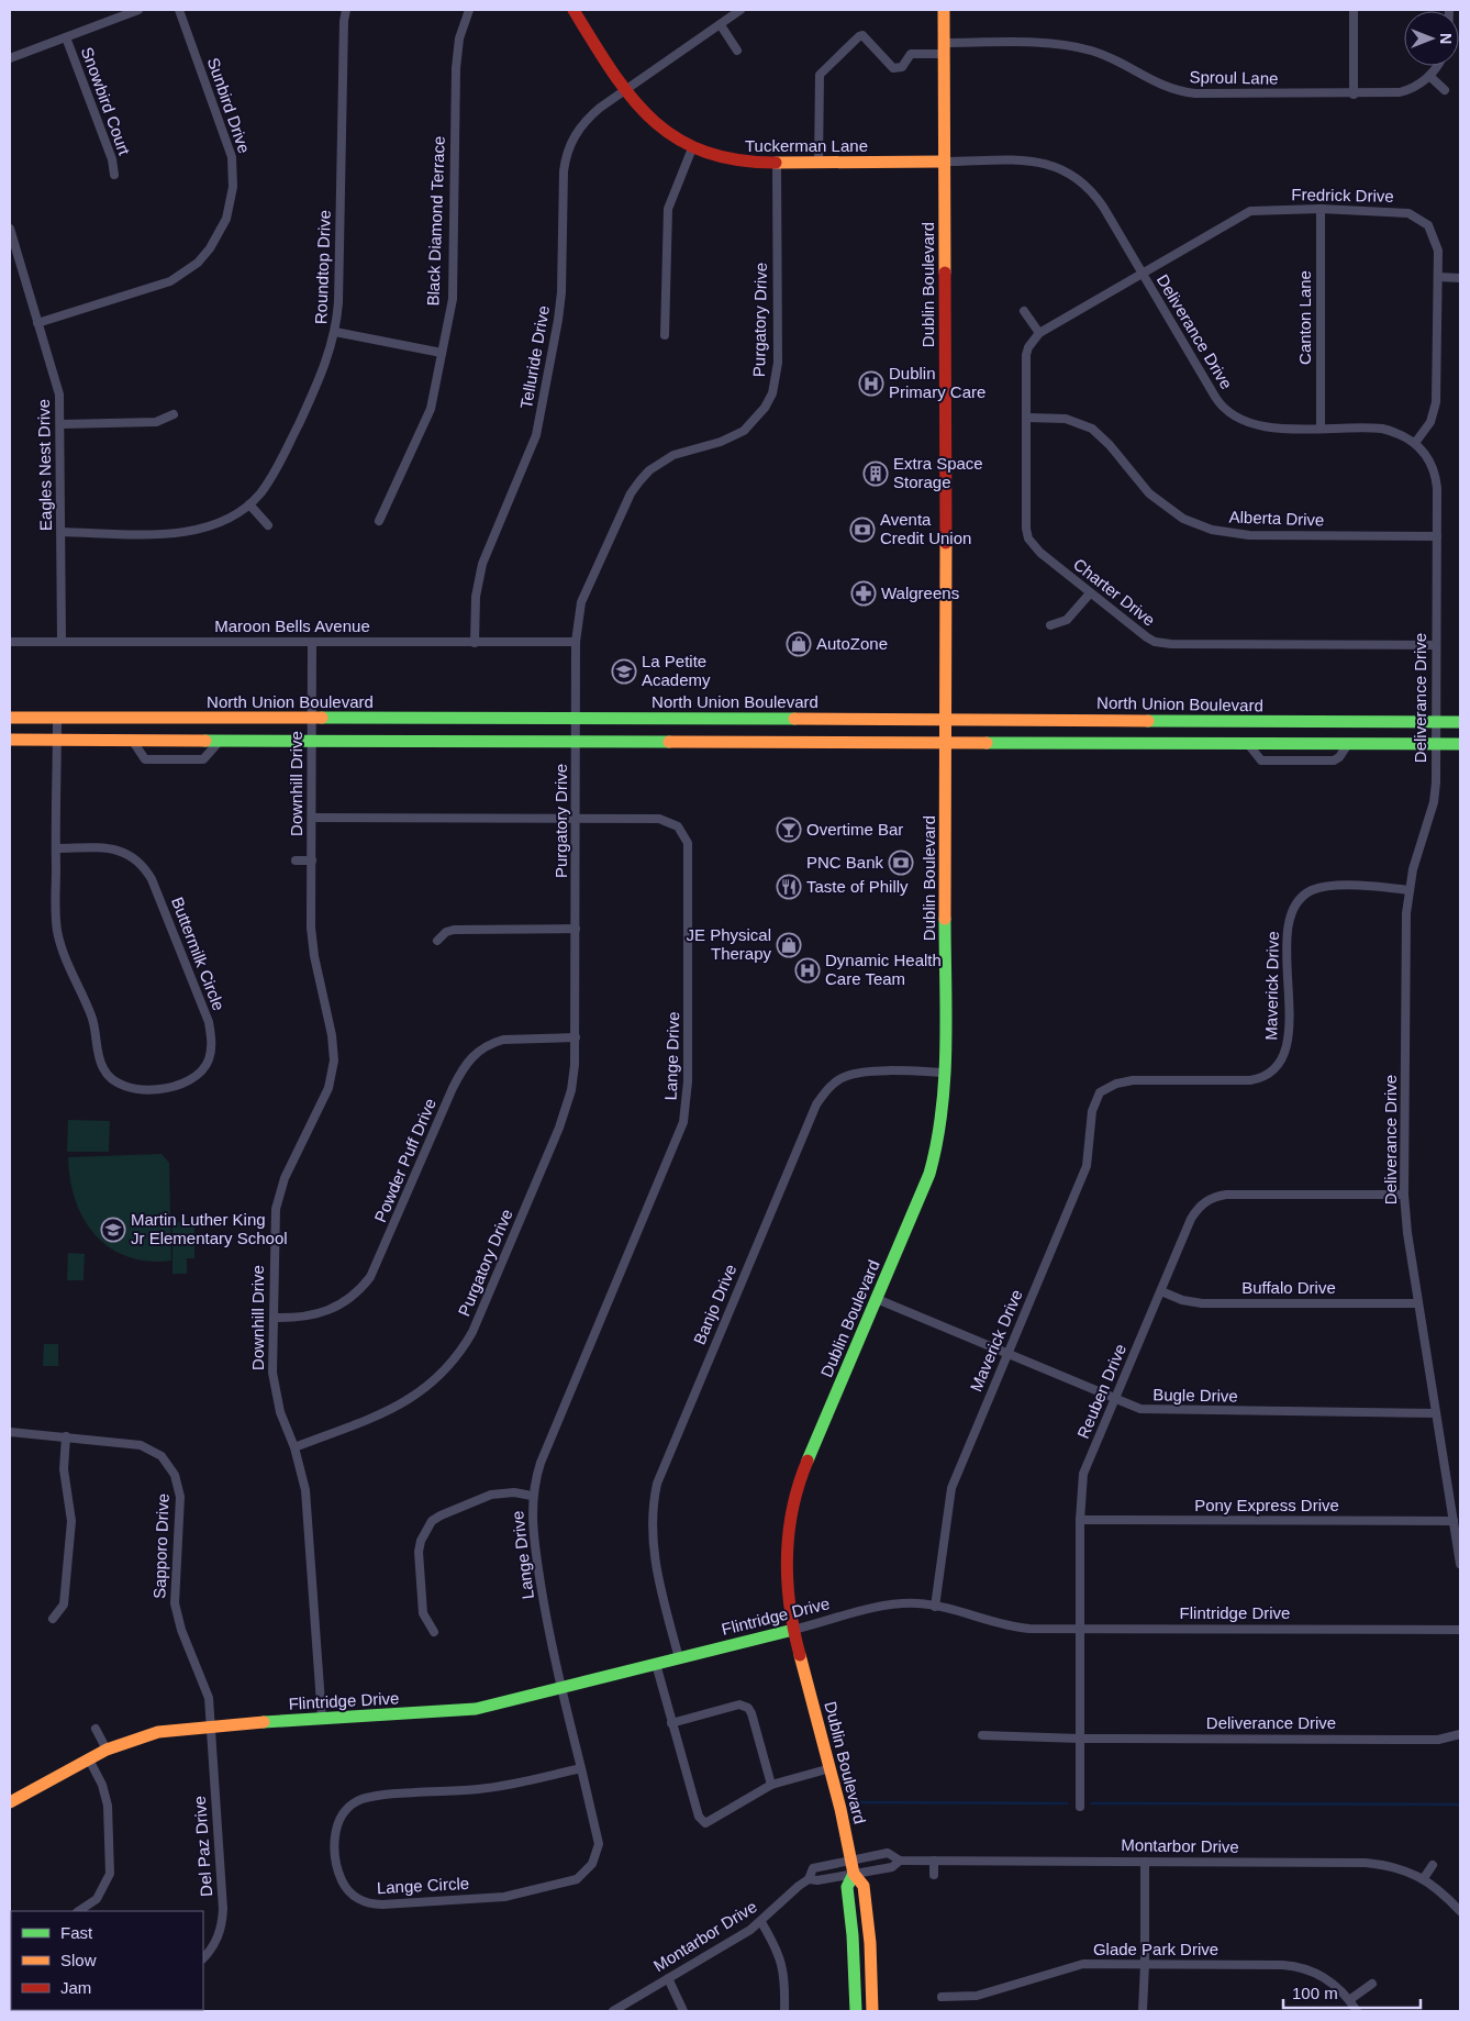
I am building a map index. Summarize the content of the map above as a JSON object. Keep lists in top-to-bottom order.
{
  "streets": {
    "main road": [
      "Tuckerman Lane",
      "Dublin Boulevard",
      "North Union Boulevard",
      "Flintridge Drive"
    ],
    "street": [
      "Sproul Lane",
      "Snowbird Court",
      "Sunbird Drive",
      "Fredrick Drive",
      "Black Diamond Terrace",
      "Roundtop Drive",
      "Canton Lane",
      "Purgatory Drive",
      "Deliverance Drive",
      "Telluride Drive",
      "Eagles Nest Drive",
      "Alberta Drive",
      "Charter Drive",
      "Maroon Bells Avenue",
      "Downhill Drive",
      "Buttermilk Circle",
      "Maverick Drive",
      "Lange Drive",
      "Powder Puff Drive",
      "Buffalo Drive",
      "Banjo Drive",
      "Reuben Drive",
      "Bugle Drive",
      "Pony Express Drive",
      "Sapporo Drive",
      "Del Paz Drive",
      "Montarbor Drive",
      "Lange Circle",
      "Glade Park Drive"
    ]
  },
  "crossings": [
    ["Sproul Lane", "Tuckerman Lane"],
    ["Sproul Lane", "Dublin Boulevard"],
    ["Sunbird Drive", "Eagles Nest Drive"],
    ["Tuckerman Lane", "Dublin Boulevard"],
    ["Tuckerman Lane", "Purgatory Drive"],
    ["Tuckerman Lane", "Deliverance Drive"],
    ["Tuckerman Lane", "Telluride Drive"],
    ["Fredrick Drive", "Canton Lane"],
    ["Fredrick Drive", "Deliverance Drive"],
    ["Roundtop Drive", "Eagles Nest Drive"],
    ["Dublin Boulevard", "Deliverance Drive"],
    ["Dublin Boulevard", "North Union Boulevard"],
    ["Dublin Boulevard", "Banjo Drive"],
    ["Dublin Boulevard", "Bugle Drive"],
    ["Dublin Boulevard", "Flintridge Drive"],
    ["Dublin Boulevard", "Montarbor Drive"],
    ["Canton Lane", "Deliverance Drive"],
    ["Purgatory Drive", "Maroon Bells Avenue"],
    ["Purgatory Drive", "North Union Boulevard"],
    ["Purgatory Drive", "Downhill Drive"],
    ["Purgatory Drive", "Lange Drive"],
    ["Purgatory Drive", "Powder Puff Drive"],
    ["Deliverance Drive", "Alberta Drive"],
    ["Deliverance Drive", "Charter Drive"],
    ["Deliverance Drive", "North Union Boulevard"],
    ["Deliverance Drive", "Maverick Drive"],
    ["Deliverance Drive", "Buffalo Drive"],
    ["Deliverance Drive", "Reuben Drive"],
    ["Deliverance Drive", "Bugle Drive"],
    ["Deliverance Drive", "Pony Express Drive"],
    ["Telluride Drive", "Maroon Bells Avenue"],
    ["Eagles Nest Drive", "Maroon Bells Avenue"],
    ["Alberta Drive", "Charter Drive"],
    ["Maroon Bells Avenue", "Downhill Drive"],
    ["North Union Boulevard", "Downhill Drive"],
    ["North Union Boulevard", "Buttermilk Circle"],
    ["Downhill Drive", "Lange Drive"],
    ["Downhill Drive", "Powder Puff Drive"],
    ["Downhill Drive", "Flintridge Drive"],
    ["Maverick Drive", "Bugle Drive"],
    ["Maverick Drive", "Flintridge Drive"],
    ["Lange Drive", "Flintridge Drive"],
    ["Lange Drive", "Lange Circle"],
    ["Buffalo Drive", "Reuben Drive"],
    ["Banjo Drive", "Flintridge Drive"],
    ["Reuben Drive", "Bugle Drive"],
    ["Reuben Drive", "Pony Express Drive"],
    ["Reuben Drive", "Flintridge Drive"],
    ["Sapporo Drive", "Flintridge Drive"],
    ["Sapporo Drive", "Del Paz Drive"],
    ["Flintridge Drive", "Del Paz Drive"],
    ["Flintridge Drive", "Lange Circle"]
  ],
  "places": {
    "hospital": ["Dublin Primary Care", "Dynamic Health Care Team"],
    "building": ["Extra Space Storage"],
    "bank": ["Aventa Credit Union", "PNC Bank"],
    "pharmacy": ["Walgreens"],
    "shop": ["AutoZone", "JE Physical Therapy"],
    "school or university": ["La Petite Academy", "Martin Luther King Jr Elementary School"],
    "bar": ["Overtime Bar"],
    "restaurant": ["Taste of Philly"]
  },
  "legend": ["Fast", "Slow", "Jam"],
  "scale_bar": "100 m",
  "north": "right"
}
